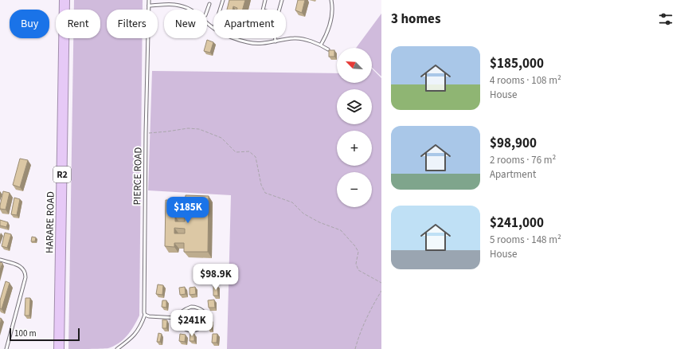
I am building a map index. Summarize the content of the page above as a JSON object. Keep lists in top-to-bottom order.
{
  "streets": {
    "highway": ["R2", "HARARE ROAD"],
    "lane": ["PIERCE ROAD"]
  },
  "scale_bar": "100 m",
  "north": "top left",
  "page": {
    "heading": "3 homes",
    "chip": [
      "Buy",
      "Rent",
      "Filters",
      "New",
      "Apartment"
    ],
    "list": [
      {
        "name": "$185,000",
        "note": "4 rooms · 108 m² · House"
      },
      {
        "name": "$98,900",
        "note": "2 rooms · 76 m² · Apartment"
      },
      {
        "name": "$241,000",
        "note": "5 rooms · 148 m² · House"
      }
    ],
    "map_buttons": ["+", "−"],
    "price": ["$185K", "$98.9K", "$241K"],
    "scale": "100 m"
  }
}
